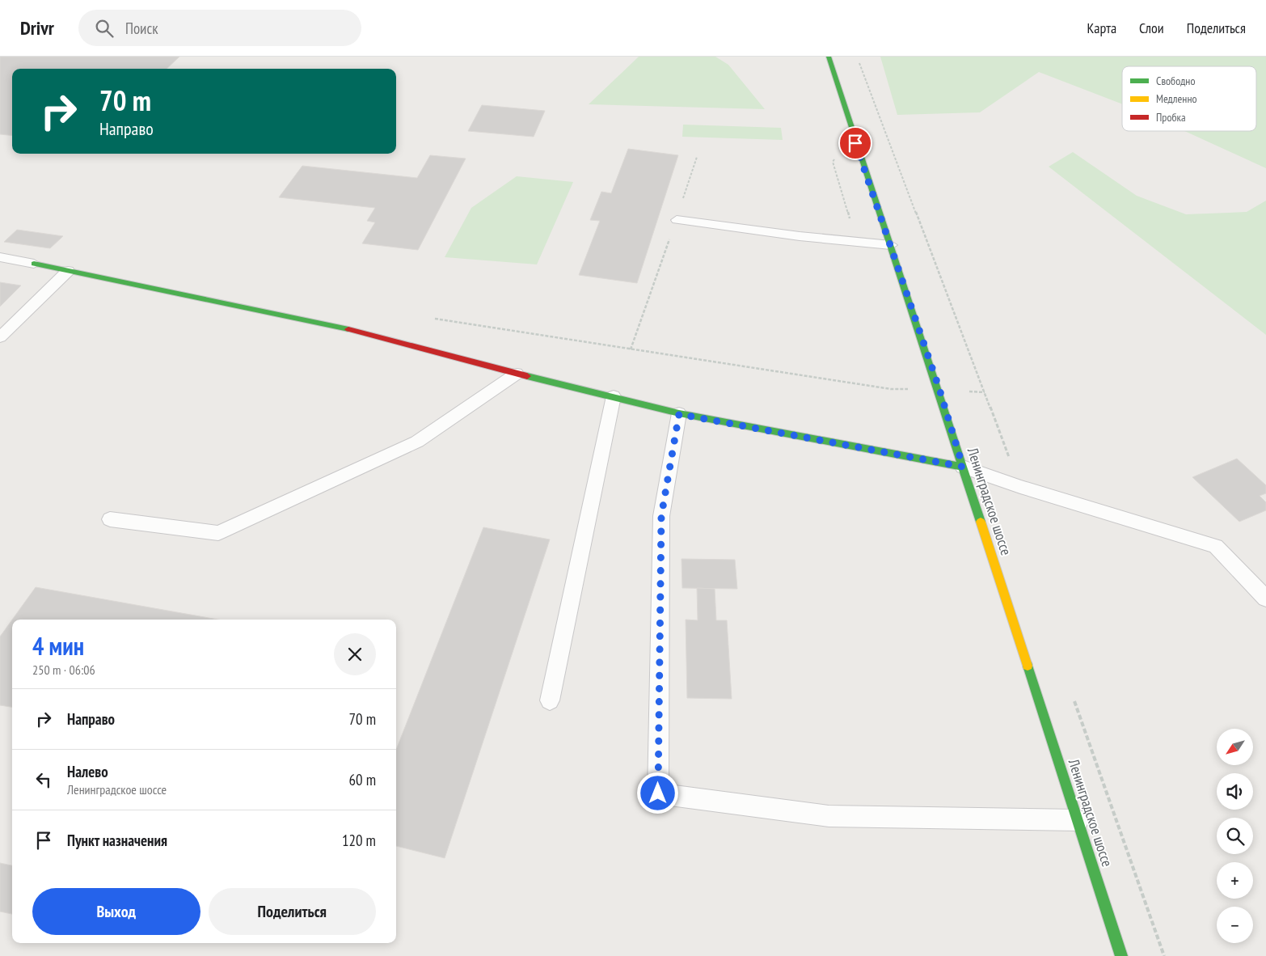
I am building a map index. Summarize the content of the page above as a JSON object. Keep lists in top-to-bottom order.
{
  "streets": {
    "main road": ["Ленинградское шоссе"]
  },
  "legend": ["Свободно", "Медленно", "Пробка"],
  "north": "bottom left",
  "page": {
    "header": "Drivr",
    "search": "Поиск",
    "nav": ["Карта", "Слои", "Поделиться"],
    "turn": ["70 m", "Направо"],
    "heading": ["4 мин", "250 m · 06:06"],
    "list": [
      {
        "name": "Направо",
        "value": "70 m"
      },
      {
        "name": "Налево",
        "note": "Ленинградское шоссе",
        "value": "60 m"
      },
      {
        "name": "Пункт назначения",
        "value": "120 m"
      }
    ],
    "map_buttons": ["+", "−"],
    "buttons": ["Выход", "Поделиться"]
  }
}
